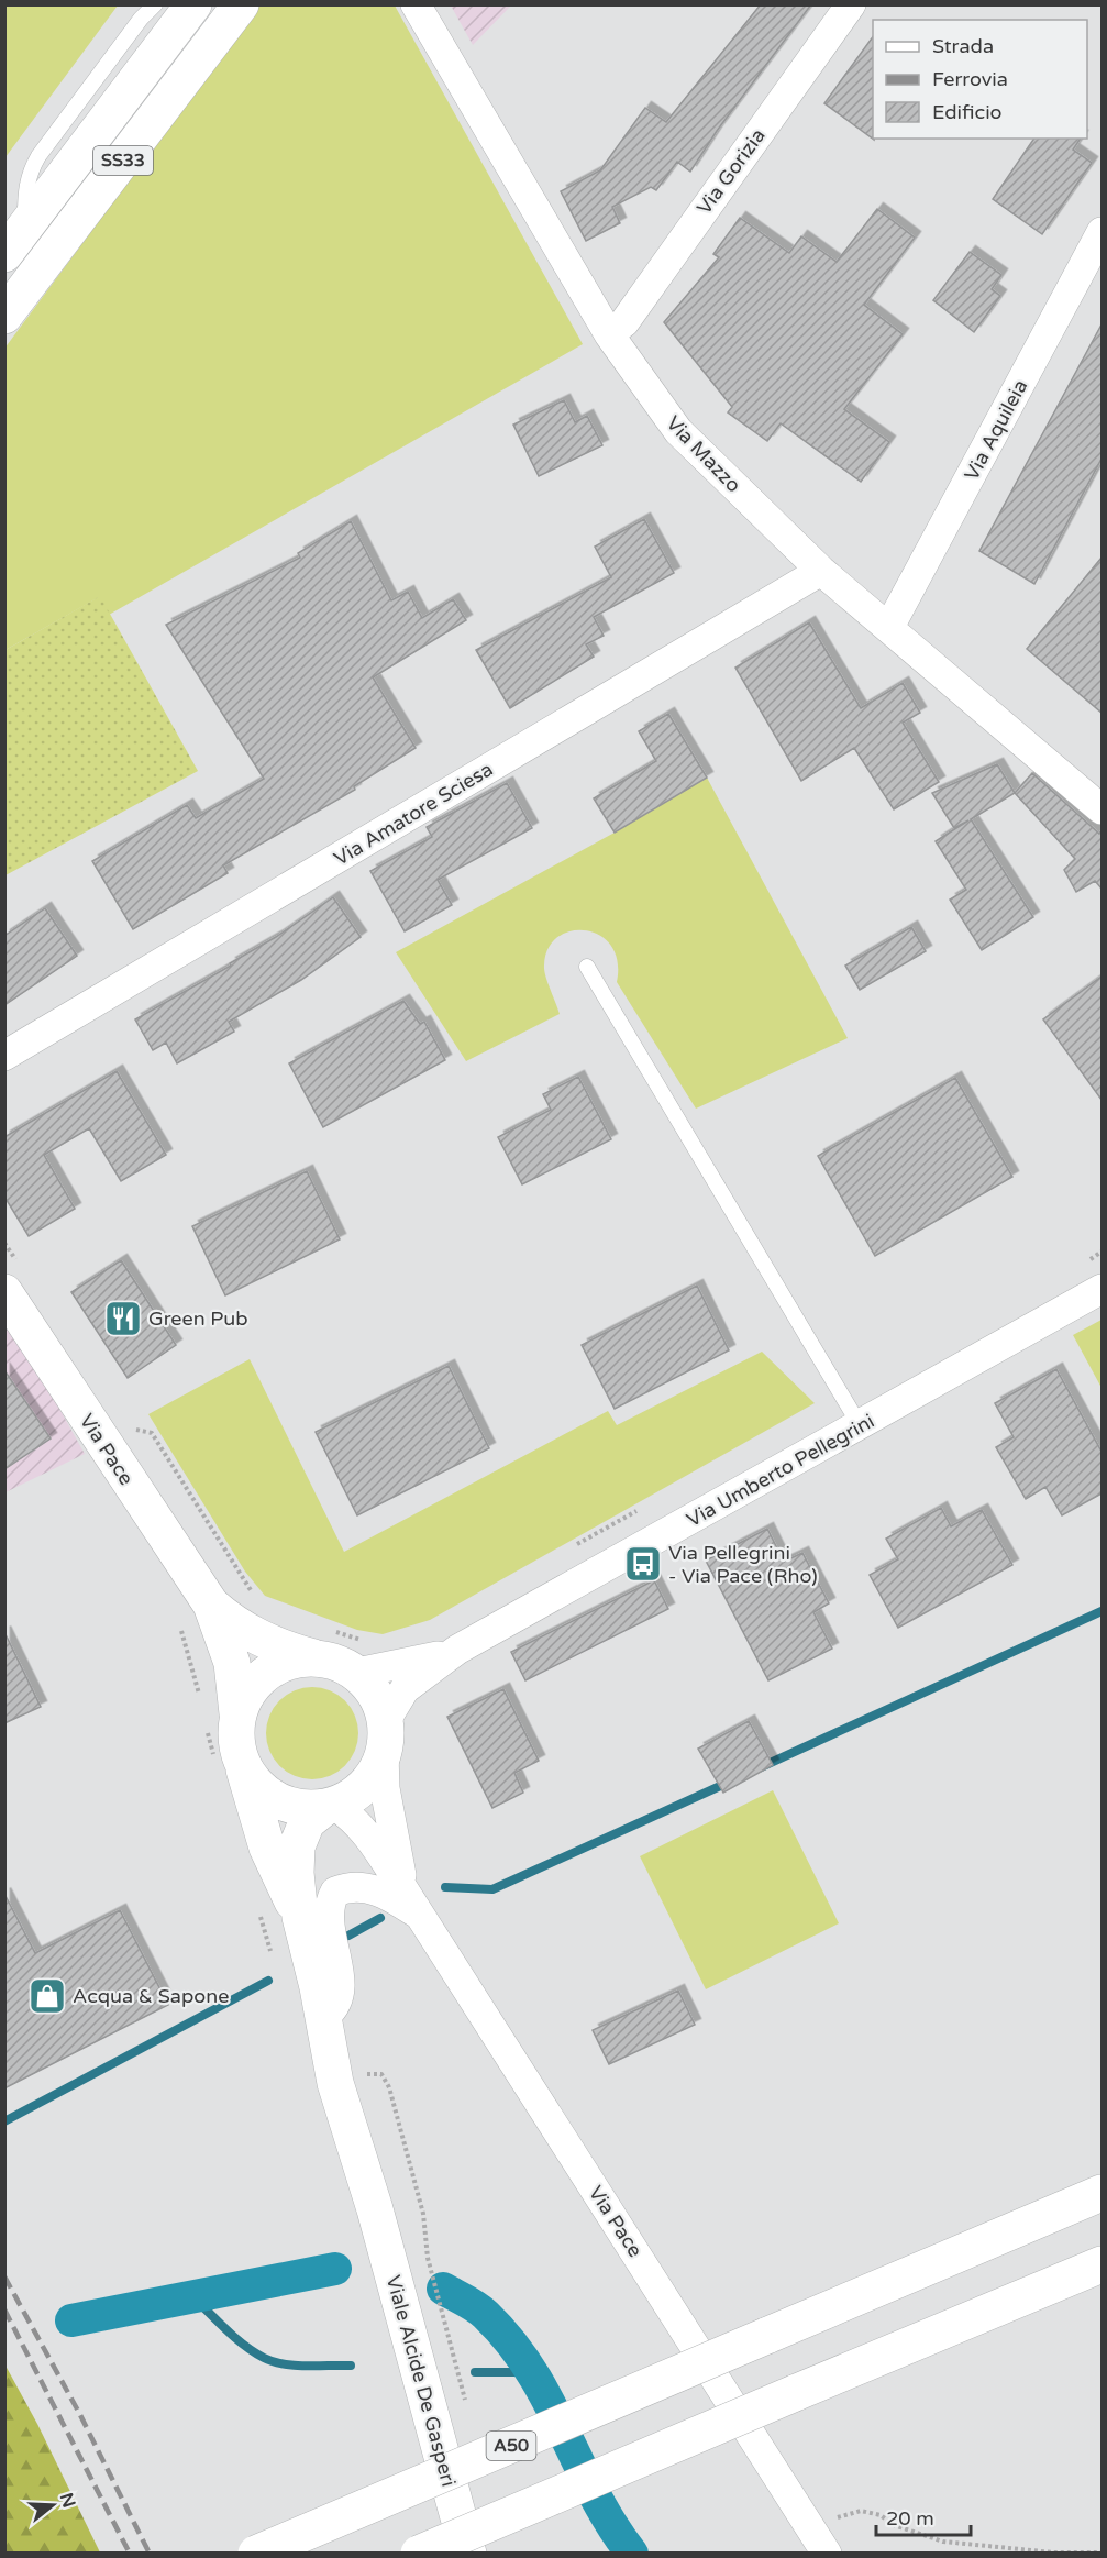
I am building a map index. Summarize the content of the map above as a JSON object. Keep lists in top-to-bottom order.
{
  "streets": {
    "main road": [
      "SS33",
      "Via Pace",
      "Viale Alcide De Gasperi",
      "A50"
    ],
    "street": [
      "Via Gorizia",
      "Via Aquileia",
      "Via Mazzo",
      "Via Amatore Sciesa",
      "Via Umberto Pellegrini"
    ]
  },
  "crossings": [
    ["Via Gorizia", "Via Mazzo"],
    ["Via Aquileia", "Via Mazzo"],
    ["Via Mazzo", "Via Amatore Sciesa"],
    ["Via Pace", "Viale Alcide De Gasperi"]
  ],
  "places": {
    "restaurant": ["Green Pub"],
    "bus stop": ["Via Pellegrini - Via Pace (Rho)"],
    "shop": ["Acqua & Sapone"]
  },
  "legend": ["Strada", "Ferrovia", "Edificio"],
  "scale_bar": "20 m",
  "north": "right"
}
